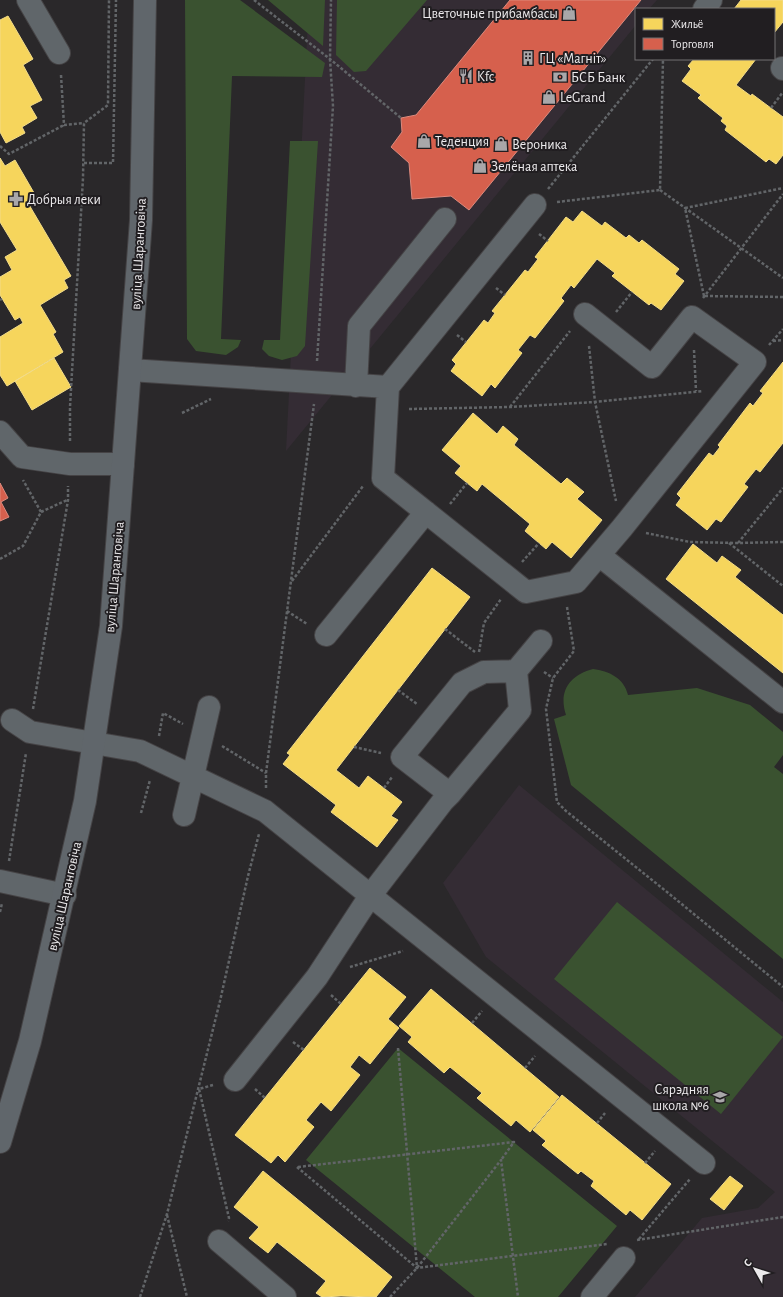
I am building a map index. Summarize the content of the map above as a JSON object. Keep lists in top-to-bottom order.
{
  "streets": {
    "main road": ["вуліца Шаранговіча"]
  },
  "places": {
    "shop": [
      "Цветочные прибамбасы",
      "LeGrand",
      "Теденция",
      "Вероника",
      "Зелёная аптека"
    ],
    "building": ["ГЦ «Магніт»"],
    "restaurant": ["Kfc"],
    "bank": ["БСБ Банк"],
    "pharmacy": ["Добрыя леки"],
    "school or university": ["Сярэдняя школа №6"]
  },
  "legend": ["Жильё", "Торговля"],
  "north": "top left"
}
